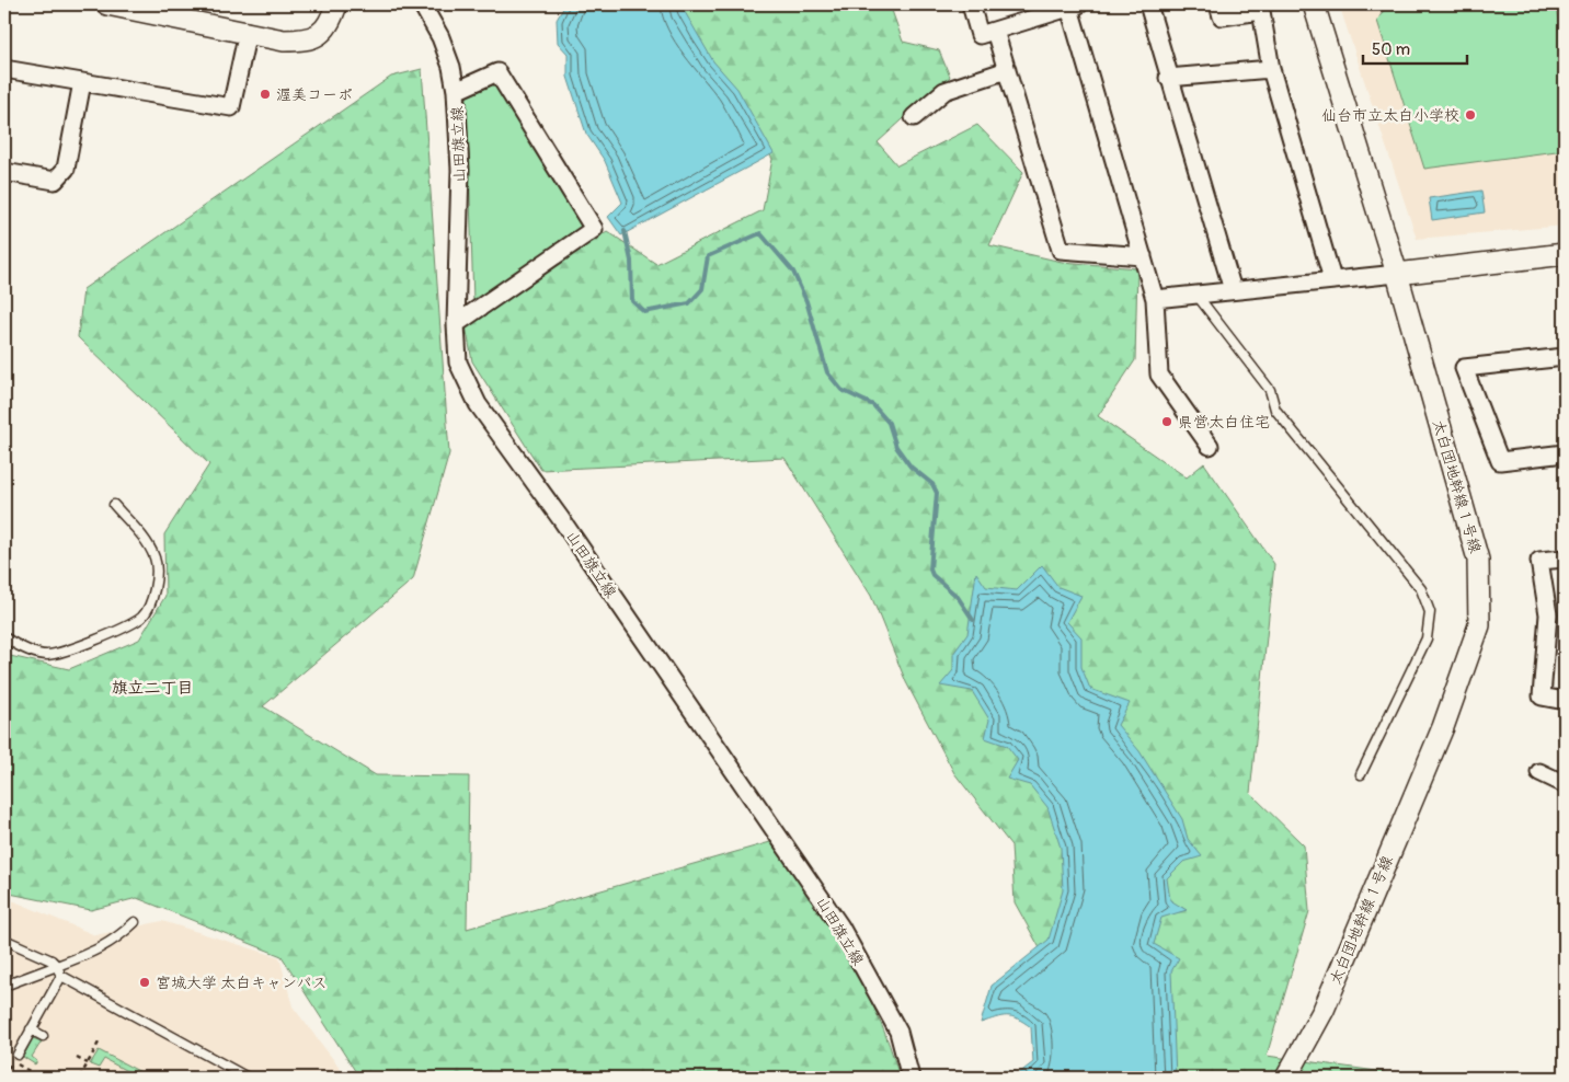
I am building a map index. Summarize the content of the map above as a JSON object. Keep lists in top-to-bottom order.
{
  "streets": {
    "street": ["山田旗立線", "太白団地幹線１号線"]
  },
  "districts": ["旗立二丁目"],
  "places": [
    "渥美コーポ",
    "仙台市立太白小学校",
    "県営太白住宅",
    "宮城大学 太白キャンパス"
  ],
  "scale_bar": "50 m"
}
